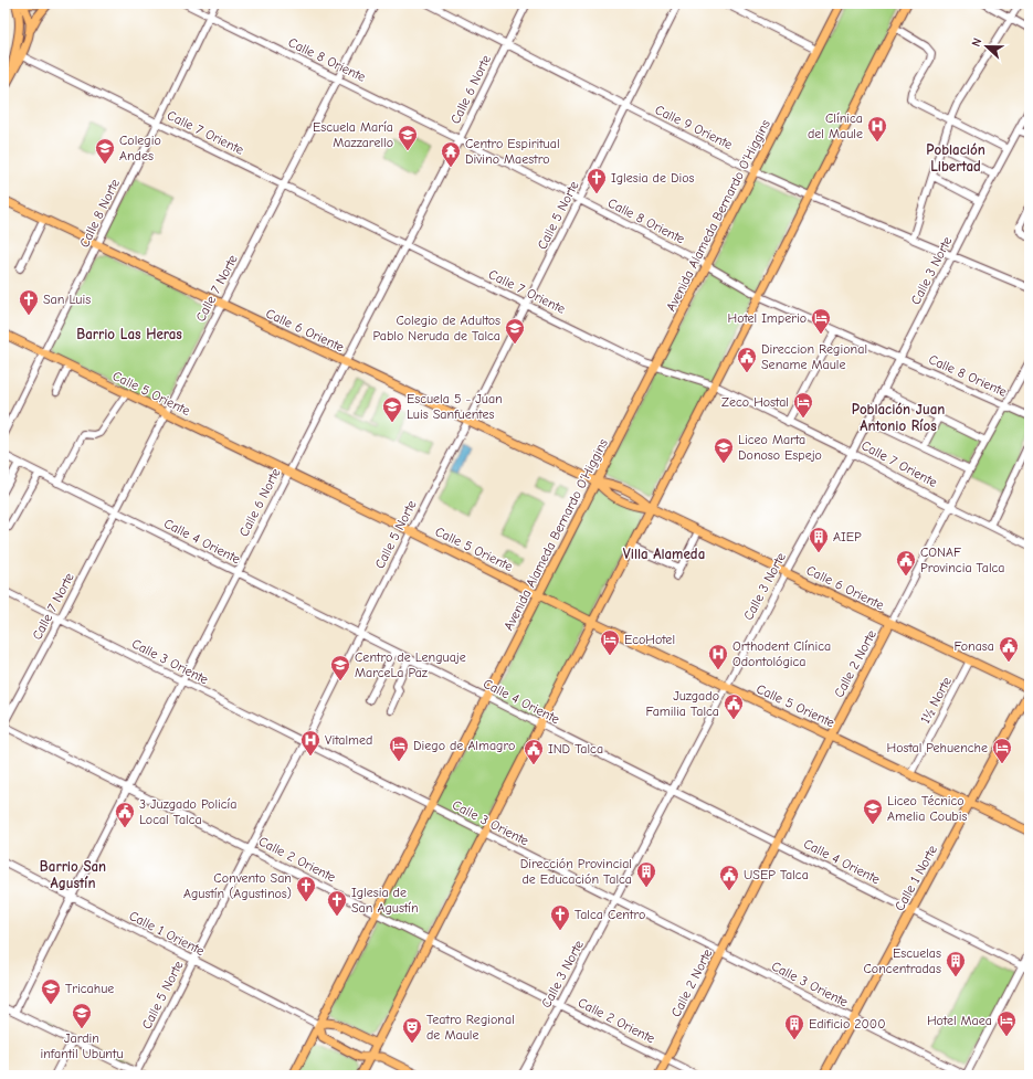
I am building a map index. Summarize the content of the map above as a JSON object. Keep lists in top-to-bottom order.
{
  "streets": {
    "main road": [
      "Avenida Alameda Bernardo O'Higgins",
      "Calle 6 Oriente",
      "Calle 5 Oriente",
      "Calle 2 Norte",
      "Calle 1 Norte"
    ],
    "street": [
      "Calle 8 Oriente",
      "Calle 6 Norte",
      "Calle 9 Oriente",
      "Calle 7 Oriente",
      "Calle 8 Norte",
      "Calle 5 Norte",
      "Calle 3 Norte",
      "Calle 7 Norte",
      "Calle 4 Oriente",
      "Calle 3 Oriente",
      "1½ Norte",
      "Calle 2 Oriente",
      "Calle 1 Oriente"
    ]
  },
  "crossings": [
    ["Calle 8 Oriente", "Calle 6 Norte"],
    ["Calle 8 Oriente", "Calle 8 Norte"],
    ["Calle 8 Oriente", "Calle 5 Norte"],
    ["Calle 8 Oriente", "Avenida Alameda Bernardo O'Higgins"],
    ["Calle 8 Oriente", "Calle 3 Norte"],
    ["Calle 8 Oriente", "Calle 7 Norte"],
    ["Calle 8 Oriente", "Calle 2 Norte"],
    ["Calle 6 Norte", "Calle 9 Oriente"],
    ["Calle 6 Norte", "Calle 7 Oriente"],
    ["Calle 6 Norte", "Calle 6 Oriente"],
    ["Calle 6 Norte", "Calle 5 Oriente"],
    ["Calle 6 Norte", "Calle 4 Oriente"],
    ["Calle 6 Norte", "Calle 3 Oriente"],
    ["Calle 6 Norte", "Calle 2 Oriente"],
    ["Calle 6 Norte", "Calle 1 Oriente"],
    ["Calle 9 Oriente", "Calle 5 Norte"],
    ["Calle 9 Oriente", "Avenida Alameda Bernardo O'Higgins"],
    ["Calle 9 Oriente", "Calle 3 Norte"],
    ["Calle 7 Oriente", "Calle 8 Norte"],
    ["Calle 7 Oriente", "Calle 5 Norte"],
    ["Calle 7 Oriente", "Avenida Alameda Bernardo O'Higgins"],
    ["Calle 7 Oriente", "Calle 3 Norte"],
    ["Calle 7 Oriente", "Calle 7 Norte"],
    ["Calle 7 Oriente", "Calle 2 Norte"],
    ["Calle 8 Norte", "Calle 6 Oriente"],
    ["Calle 8 Norte", "Calle 5 Oriente"],
    ["Calle 5 Norte", "Calle 6 Oriente"],
    ["Calle 5 Norte", "Calle 5 Oriente"],
    ["Calle 5 Norte", "Calle 4 Oriente"],
    ["Calle 5 Norte", "Calle 3 Oriente"],
    ["Calle 5 Norte", "Calle 2 Oriente"],
    ["Calle 5 Norte", "Calle 1 Oriente"],
    ["Avenida Alameda Bernardo O'Higgins", "Calle 6 Oriente"],
    ["Avenida Alameda Bernardo O'Higgins", "Calle 5 Oriente"],
    ["Avenida Alameda Bernardo O'Higgins", "Calle 4 Oriente"],
    ["Avenida Alameda Bernardo O'Higgins", "Calle 3 Oriente"],
    ["Avenida Alameda Bernardo O'Higgins", "Calle 2 Oriente"],
    ["Avenida Alameda Bernardo O'Higgins", "Calle 1 Oriente"],
    ["Calle 3 Norte", "Calle 6 Oriente"],
    ["Calle 3 Norte", "Calle 5 Oriente"],
    ["Calle 3 Norte", "Calle 4 Oriente"],
    ["Calle 3 Norte", "Calle 3 Oriente"],
    ["Calle 3 Norte", "Calle 2 Oriente"],
    ["Calle 7 Norte", "Calle 6 Oriente"],
    ["Calle 7 Norte", "Calle 5 Oriente"],
    ["Calle 7 Norte", "Calle 4 Oriente"],
    ["Calle 7 Norte", "Calle 3 Oriente"],
    ["Calle 7 Norte", "Calle 2 Oriente"],
    ["Calle 6 Oriente", "Calle 2 Norte"],
    ["Calle 6 Oriente", "1½ Norte"],
    ["Calle 6 Oriente", "Calle 1 Norte"],
    ["Calle 5 Oriente", "Calle 2 Norte"],
    ["Calle 5 Oriente", "1½ Norte"],
    ["Calle 5 Oriente", "Calle 1 Norte"],
    ["Calle 4 Oriente", "Calle 2 Norte"],
    ["Calle 4 Oriente", "Calle 1 Norte"],
    ["Calle 3 Oriente", "Calle 2 Norte"],
    ["Calle 3 Oriente", "Calle 1 Norte"],
    ["Calle 2 Norte", "Calle 2 Oriente"]
  ],
  "districts": [
    "Población Libertad",
    "Barrio Las Heras",
    "Población Juan Antonio Ríos",
    "Villa Alameda",
    "Barrio San Agustín"
  ],
  "places": {
    "hospital": ["Clínica del Maule", "Orthodent Clínica Odontológica", "Vitalmed"],
    "school or university": [
      "Escuela María Mazzarello",
      "Colegio Andes",
      "Colegio de Adultos Pablo Neruda de Talca",
      "Escuela 5 - Juan Luis Sanfuentes",
      "Liceo Marta Donoso Espejo",
      "Centro de Lenguaje MarceLa Paz",
      "Liceo Técnico Amelia Coubis",
      "Tricahue",
      "Jardin infantil Ubuntu"
    ],
    "temple": ["Centro Espiritual Divino Maestro"],
    "church": [
      "Iglesia de Dios",
      "San Luis",
      "Convento San Agustín (Agustinos)",
      "Iglesia de San Agustín",
      "Talca Centro"
    ],
    "hotel": [
      "Hotel Imperio",
      "Zeco Hostal",
      "EcoHotel",
      "Diego de Almagro",
      "Hostal Pehuenche",
      "Hotel Maea"
    ],
    "public building": [
      "Direccion Regional Sename Maule",
      "CONAF Provincia Talca",
      "Fonasa",
      "Juzgado Familia Talca",
      "IND Talca",
      "3 Juzgado Policía Local Talca",
      "USEP Talca"
    ],
    "building": [
      "AIEP",
      "Dirección Provincial de Educación Talca",
      "Escuelas Concentradas",
      "Edificio 2000"
    ],
    "theatre": ["Teatro Regional de Maule"]
  },
  "north": "left"
}
